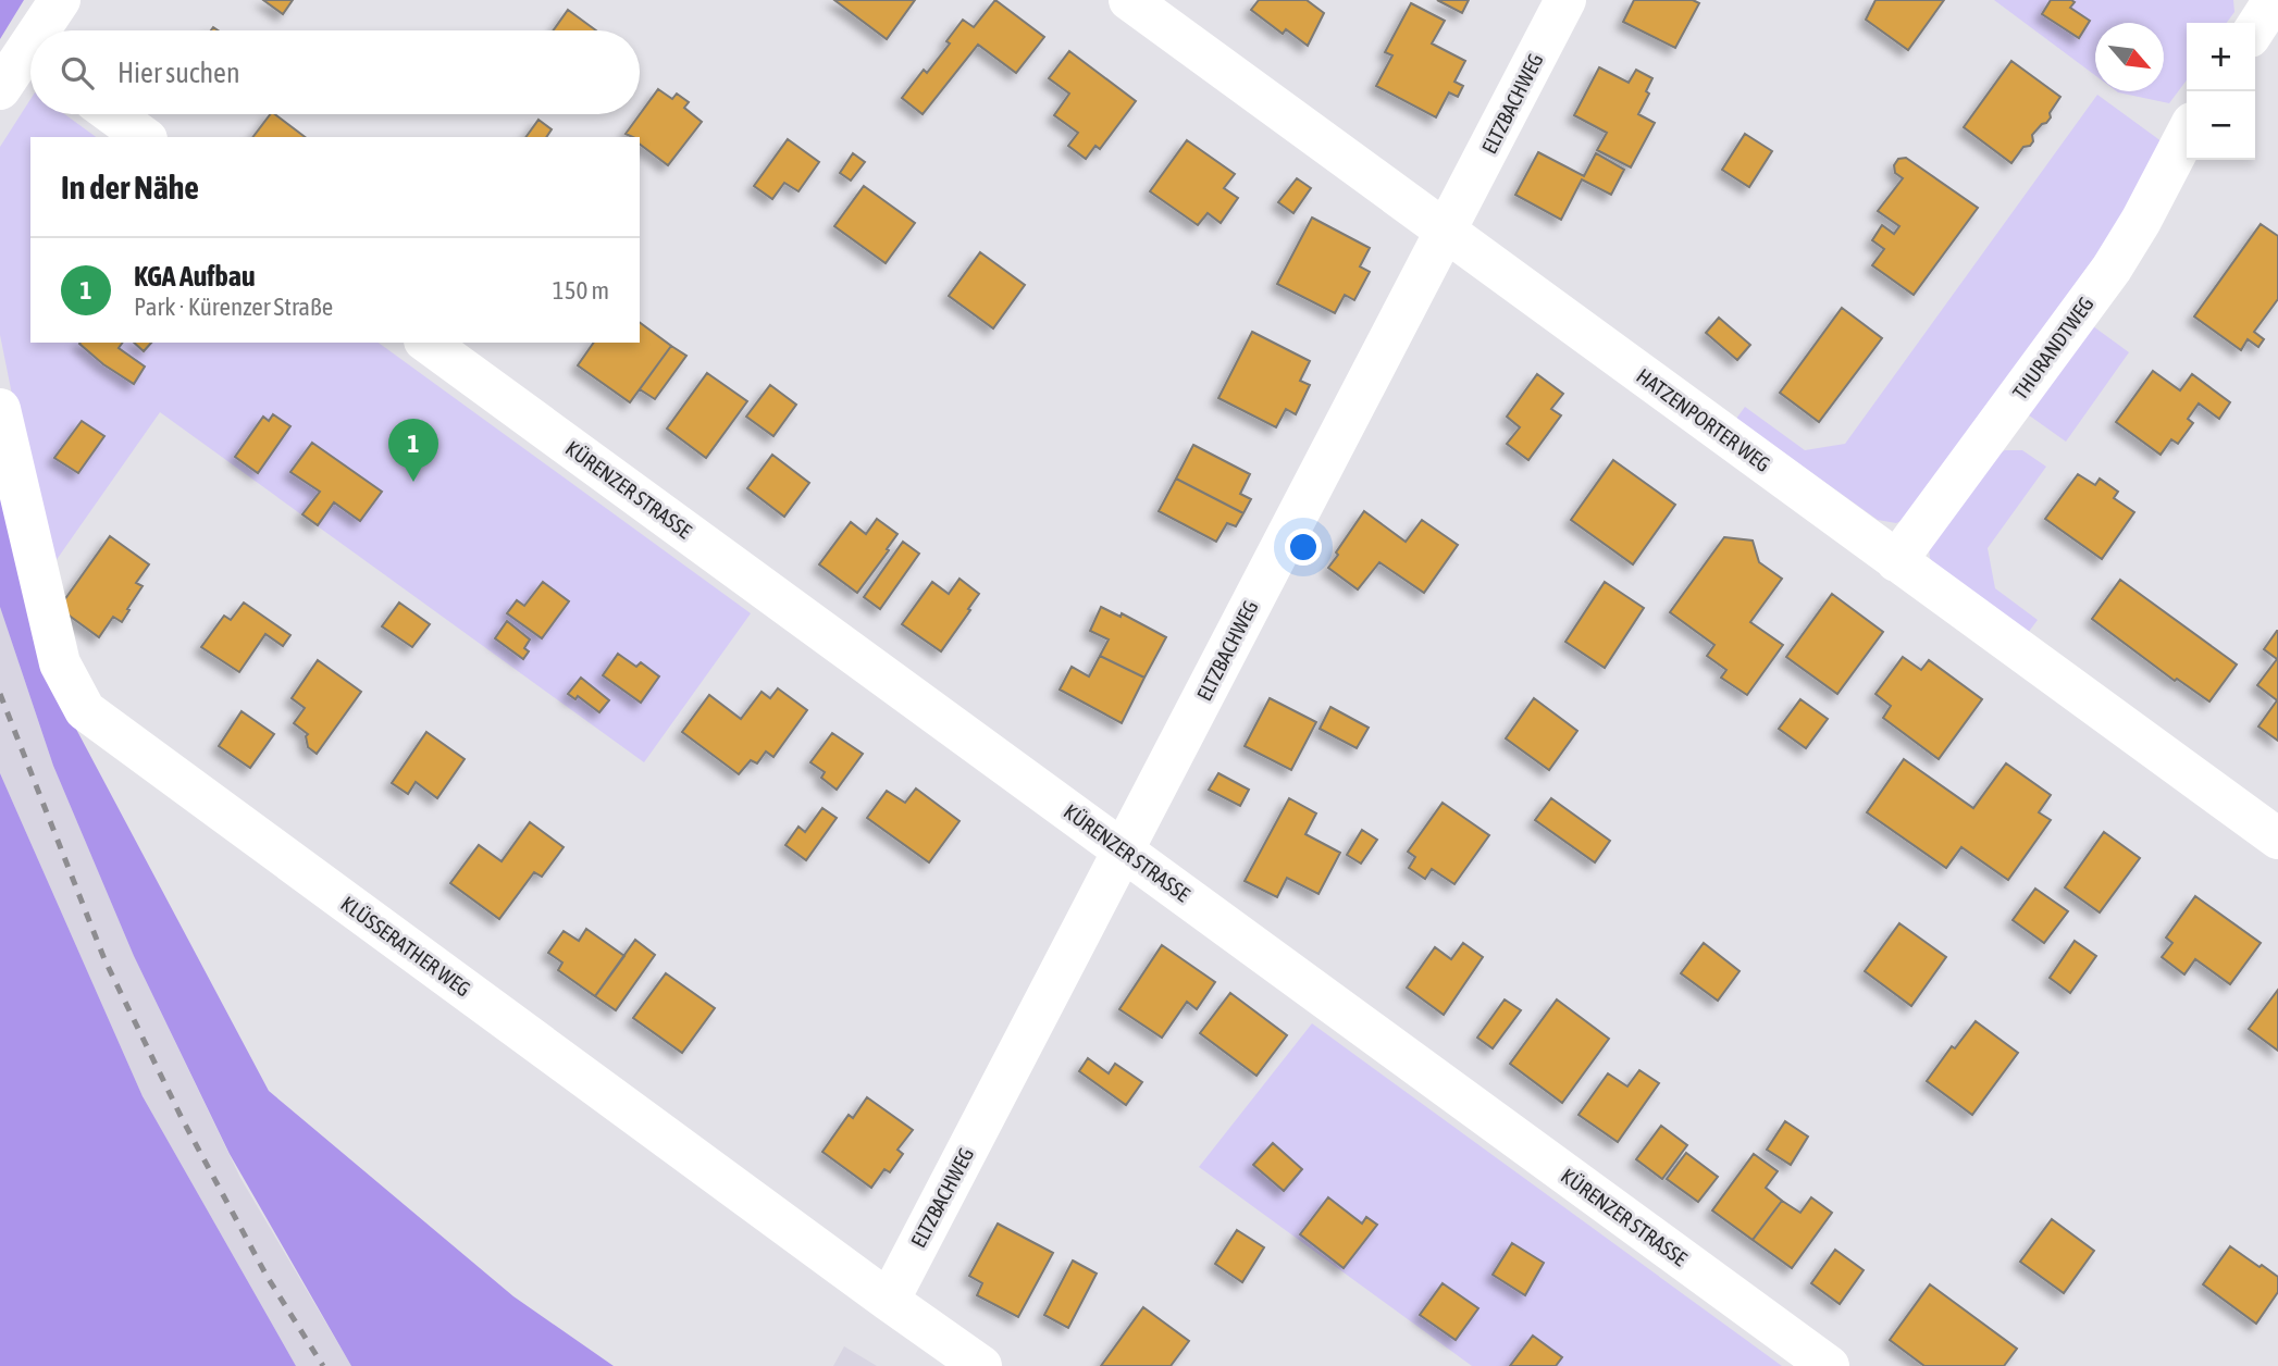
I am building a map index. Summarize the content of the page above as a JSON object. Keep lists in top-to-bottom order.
{
  "streets": {
    "street": [
      "ELTZBACHWEG",
      "THURANDTWEG",
      "HATZENPORTER WEG",
      "KÜRENZER STRASSE",
      "KLÜSSERATHER WEG"
    ]
  },
  "crossings": [
    ["ELTZBACHWEG", "HATZENPORTER WEG"],
    ["ELTZBACHWEG", "KÜRENZER STRASSE"],
    ["ELTZBACHWEG", "KLÜSSERATHER WEG"],
    ["THURANDTWEG", "HATZENPORTER WEG"]
  ],
  "north": "bottom right",
  "page": {
    "map_buttons": ["+", "−"],
    "search": "Hier suchen",
    "heading": "In der Nähe",
    "list": [
      {
        "mark": "1",
        "name": "KGA Aufbau",
        "note": "Park · Kürenzer Straße",
        "value": "150 m"
      }
    ],
    "pins": "1"
  }
}
